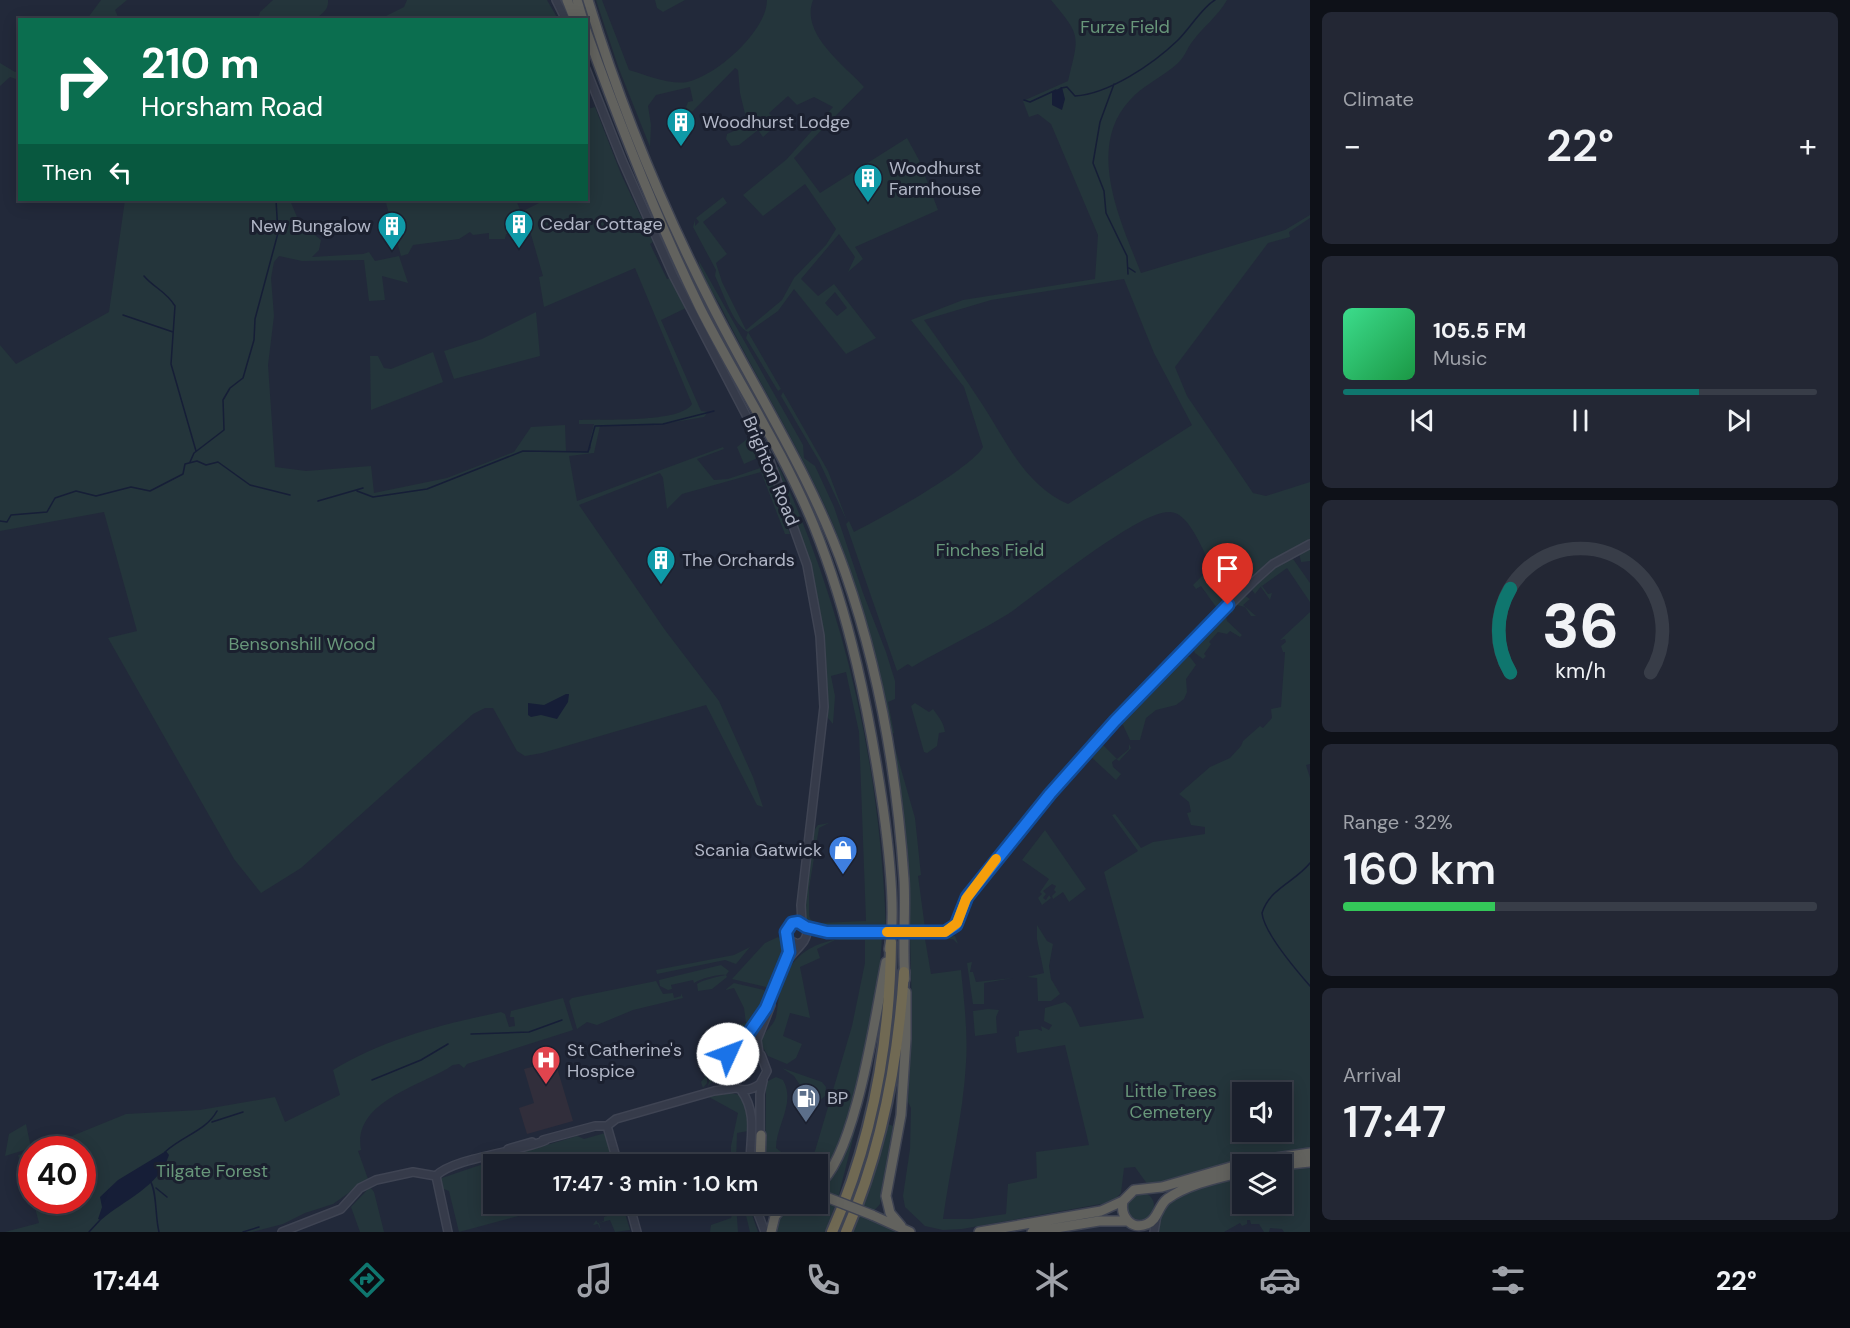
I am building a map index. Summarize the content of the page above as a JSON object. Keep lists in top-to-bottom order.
{
  "streets": {
    "street": ["Brighton Road"]
  },
  "parks": [
    "Furze Field",
    "Finches Field",
    "Bensonshill Wood",
    "Little Trees Cemetery",
    "Tilgate Forest"
  ],
  "places": {
    "building": [
      "Woodhurst Lodge",
      "Woodhurst Farmhouse",
      "Cedar Cottage",
      "New Bungalow",
      "The Orchards"
    ],
    "shop": ["Scania Gatwick"],
    "hospital": ["St Catherine's Hospice"],
    "fuel station": ["BP"]
  },
  "page": {
    "tile": [
      "Climate",
      ["Range · 32%", "160 km"],
      ["Arrival", "17:47"]
    ],
    "turn": ["210 m", "Horsham Road"],
    "heat": ["−", "22°", "+"],
    "then": "Then",
    "song": ["105.5 FM", "Music"],
    "limit": "40",
    "trip": "17:47 · 3 min · 1.0 km",
    "tabs": ["17:44", "22°"],
    "gauge": ["36", "km/h"]
  }
}
